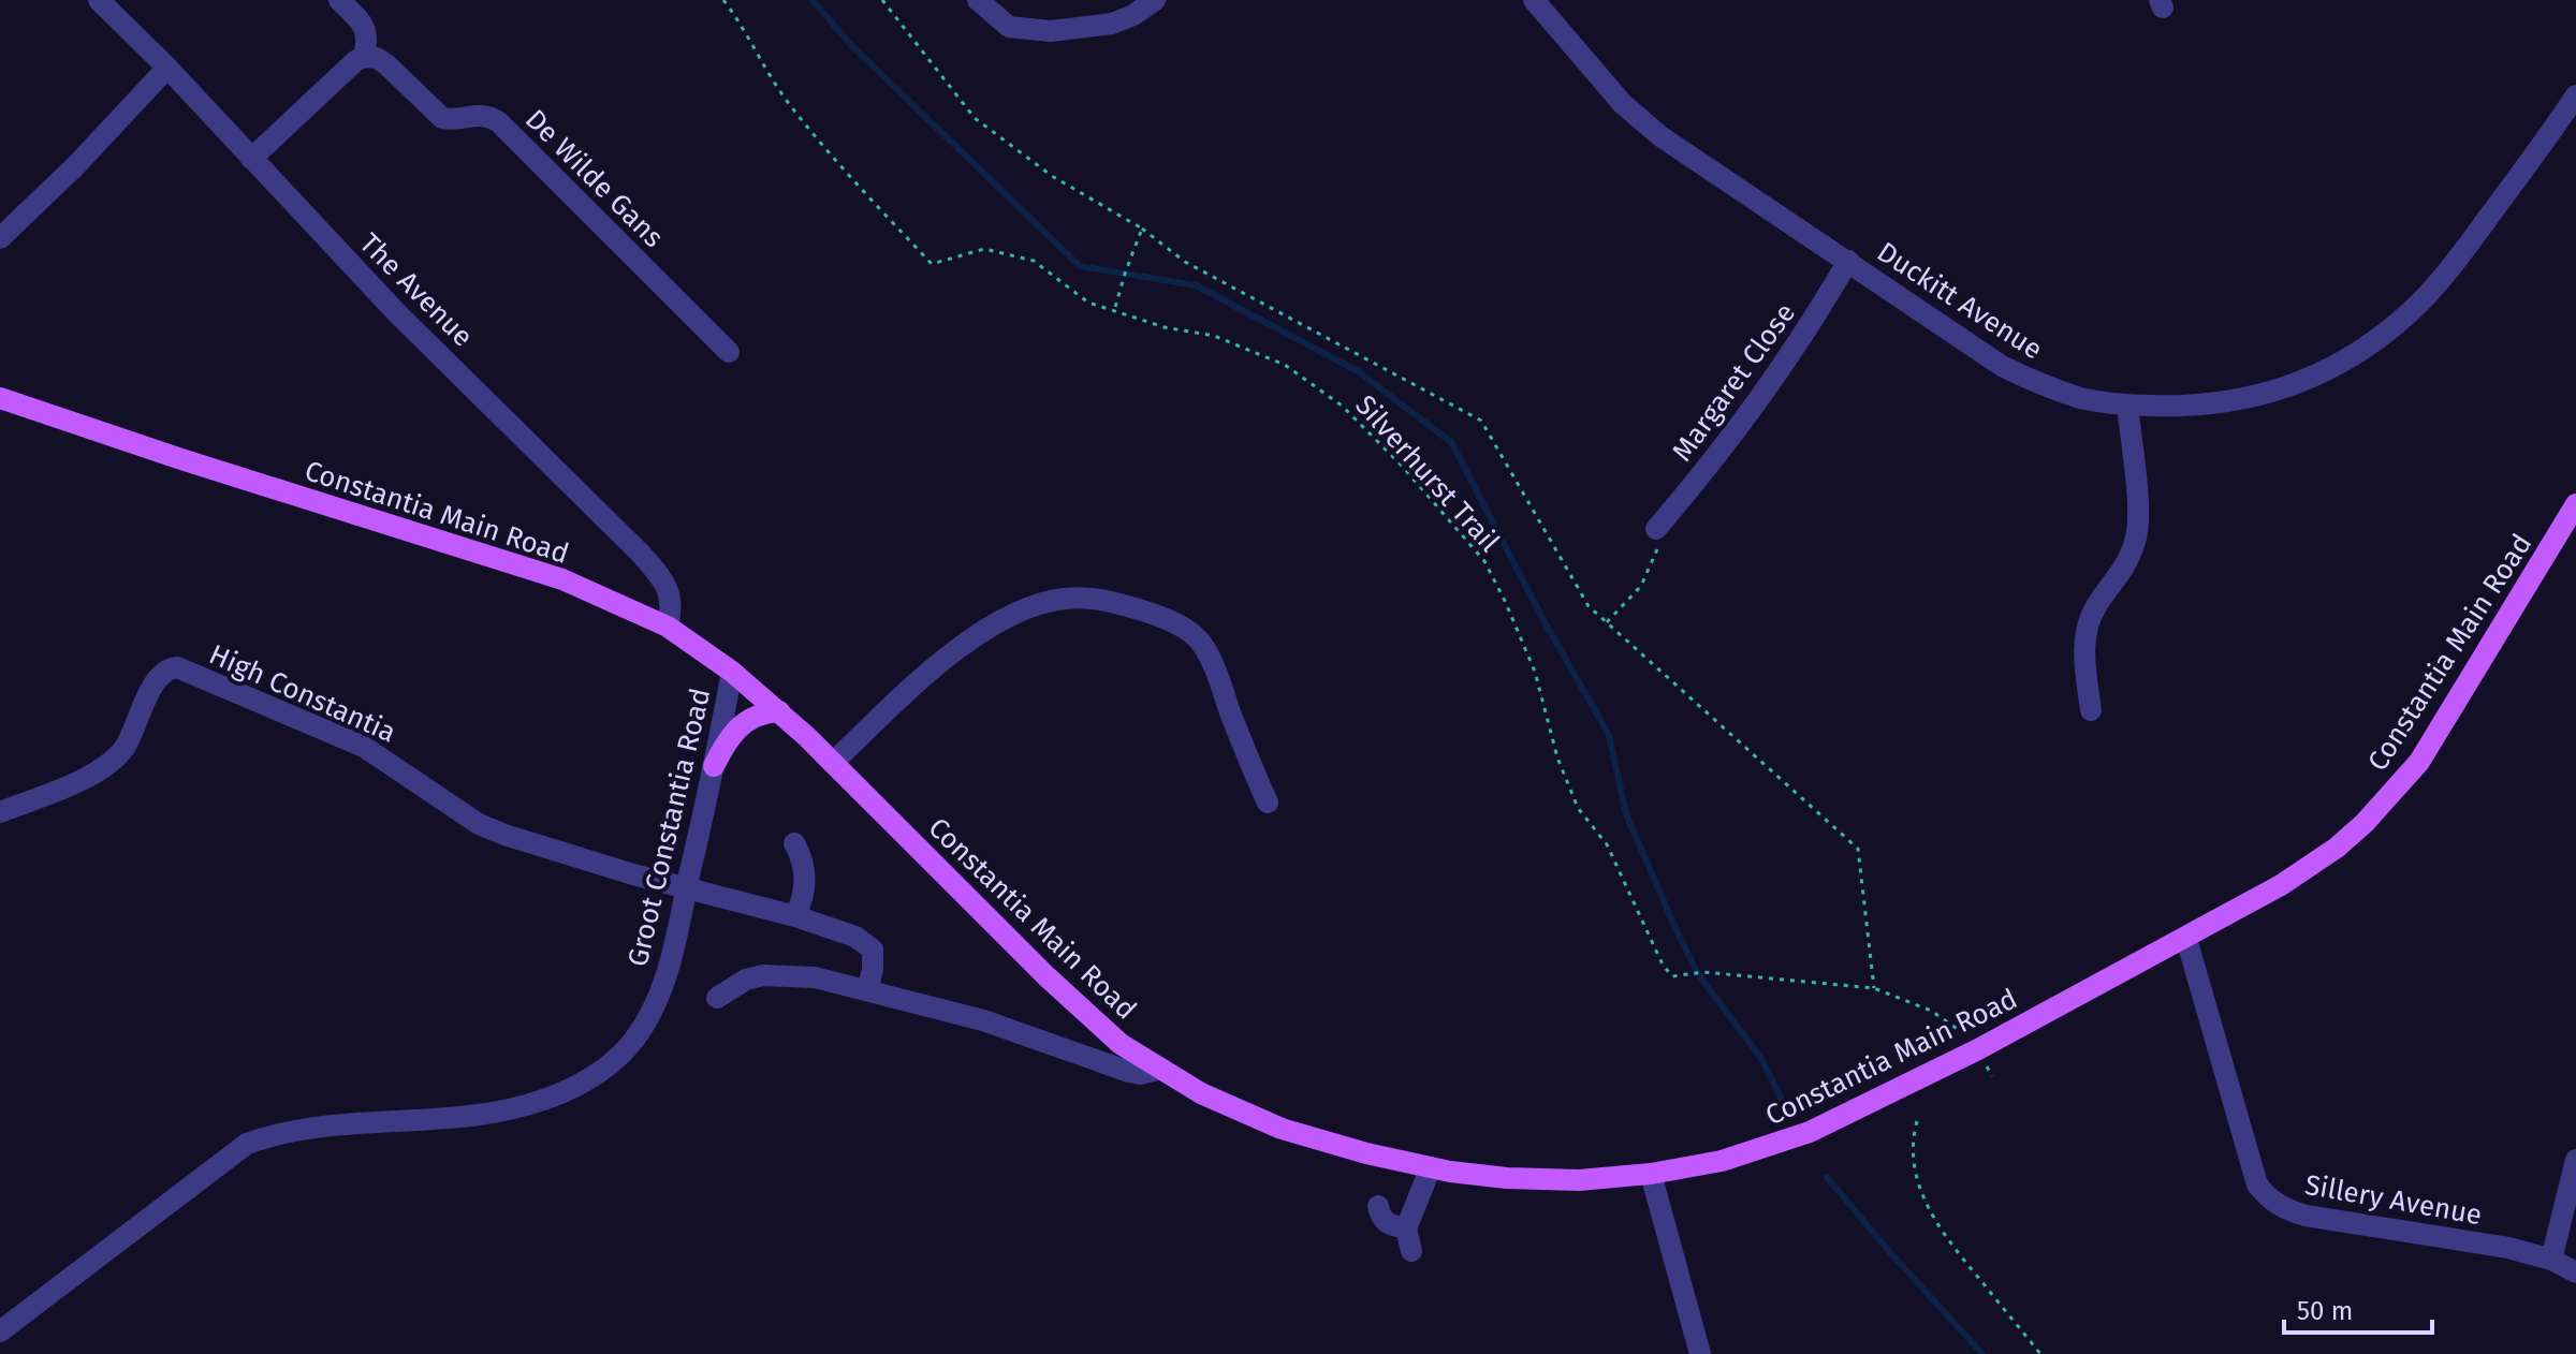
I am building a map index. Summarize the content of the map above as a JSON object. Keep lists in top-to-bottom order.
{
  "streets": {
    "main road": ["Constantia Main Road"],
    "street": [
      "De Wilde Gans",
      "The Avenue",
      "Duckitt Avenue",
      "Margaret Close",
      "High Constantia",
      "Groot Constantia Road",
      "Sillery Avenue"
    ],
    "path": ["Silverhurst Trail"]
  },
  "crossings": [
    ["The Avenue", "Constantia Main Road"],
    ["Duckitt Avenue", "Margaret Close"],
    ["Constantia Main Road", "Groot Constantia Road"],
    ["Constantia Main Road", "Sillery Avenue"],
    ["High Constantia", "Groot Constantia Road"]
  ],
  "scale_bar": "50 m"
}
